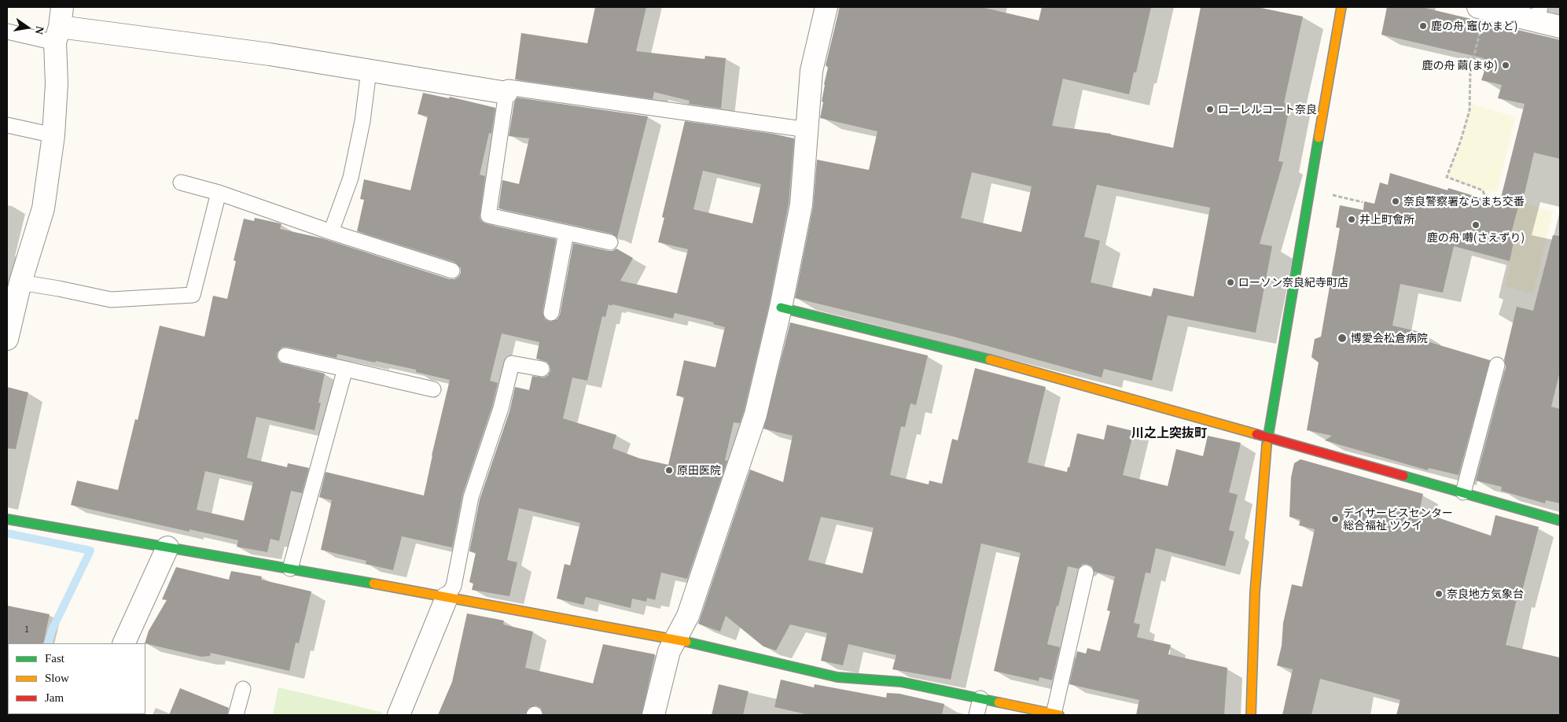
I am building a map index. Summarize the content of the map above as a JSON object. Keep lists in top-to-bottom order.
{
  "districts": ["川之上突抜町"],
  "places": [
    "鹿の舟 竈(かまど)",
    "鹿の舟 繭(まゆ)",
    "ローレルコート奈良",
    "奈良警察署ならまち交番",
    "井上町會所",
    "鹿の舟 囀(さえずり)",
    "ローソン奈良紀寺町店",
    "博愛会松倉病院",
    "原田医院",
    "デイサービスセンター 総合福祉 ツクイ",
    "奈良地方気象台"
  ],
  "house_numbers": ["1"],
  "legend": ["Fast", "Slow", "Jam"],
  "north": "right"
}
